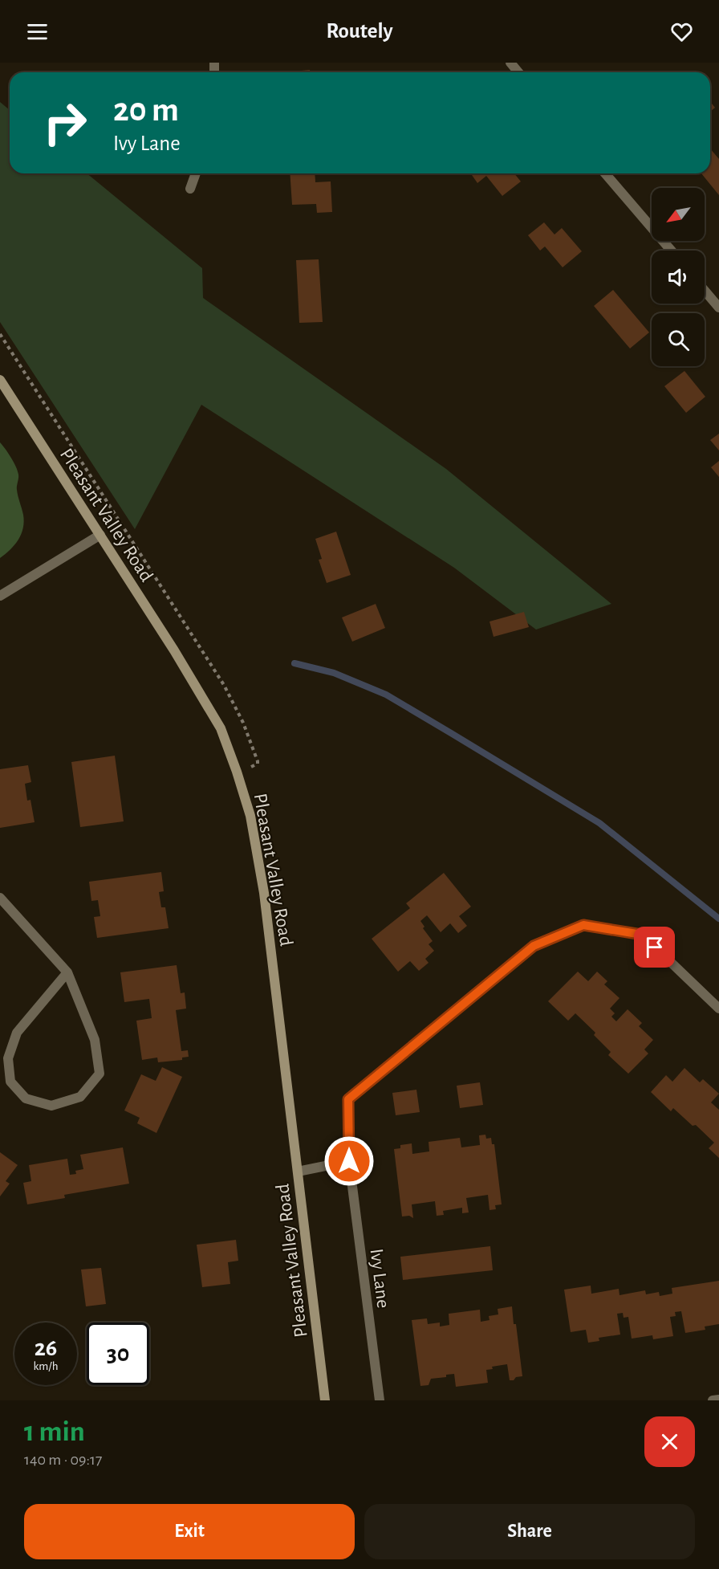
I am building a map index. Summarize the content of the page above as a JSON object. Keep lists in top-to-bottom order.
{
  "streets": {
    "main road": ["Pleasant Valley Road"],
    "street": ["Ivy Lane"]
  },
  "north": "bottom left",
  "page": {
    "header": "Routely",
    "turn": ["20 m", "Ivy Lane"],
    "speed": "26 km/h",
    "limit": "30",
    "heading": ["1 min", "140 m · 09:17"],
    "buttons": ["Exit", "Share"]
  }
}
